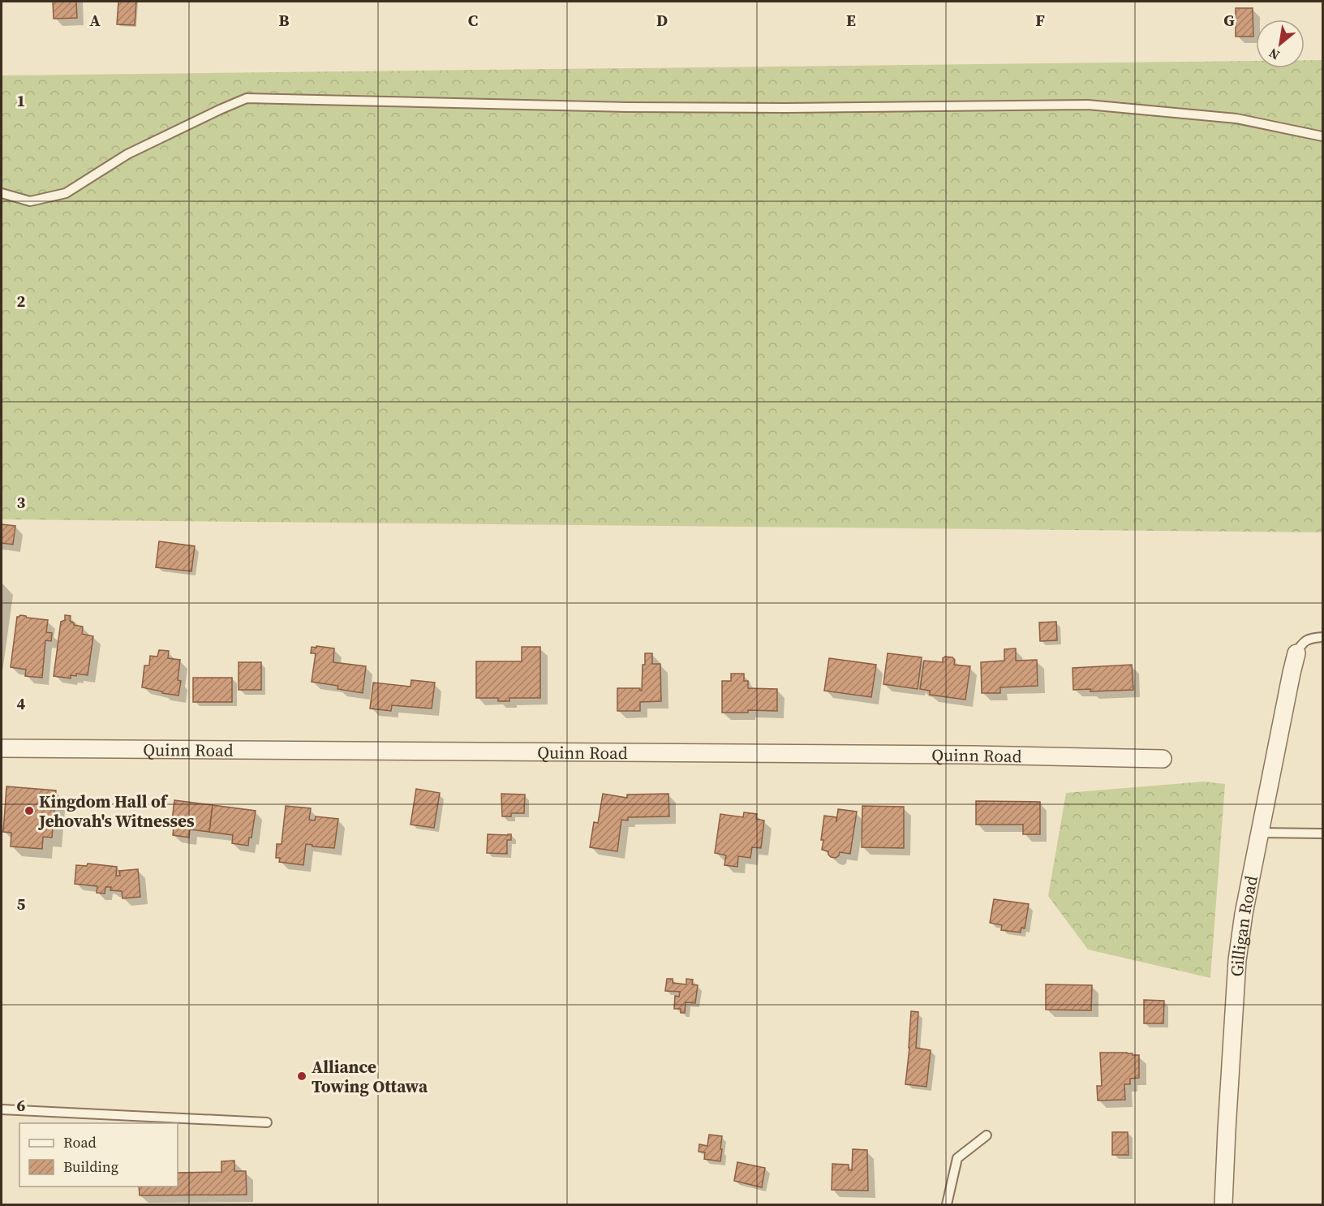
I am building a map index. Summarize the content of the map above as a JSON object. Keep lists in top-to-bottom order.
{
  "streets": {
    "street": ["Quinn Road", "Gilligan Road"]
  },
  "places": ["Kingdom Hall of Jehovah's Witnesses", "Alliance Towing Ottawa"],
  "legend": ["Road", "Building"],
  "north": "bottom left",
  "grid": {
    "columns": [
      "A",
      "B",
      "C",
      "D",
      "E",
      "F",
      "G"
    ],
    "rows": [
      "1",
      "2",
      "3",
      "4",
      "5",
      "6"
    ]
  }
}
